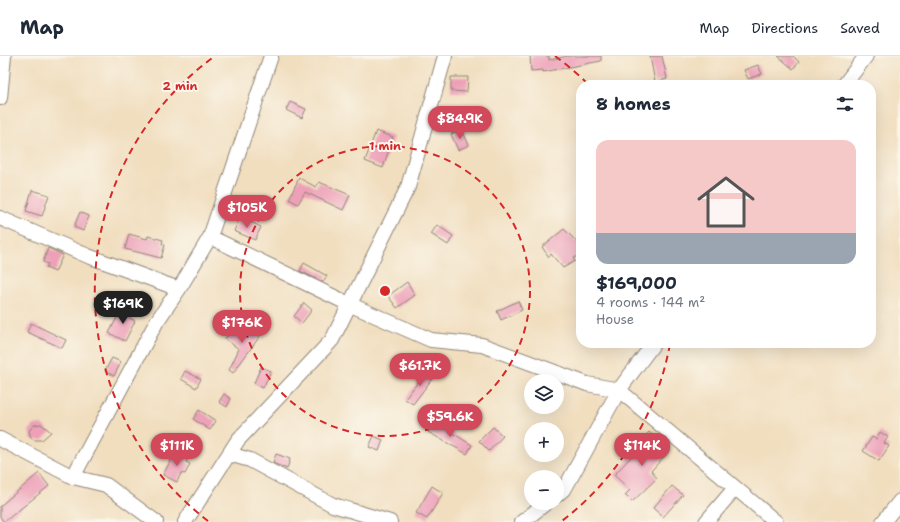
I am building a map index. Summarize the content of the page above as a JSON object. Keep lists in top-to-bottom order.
{
  "page": {
    "header": "Map",
    "nav": ["Map", "Directions", "Saved"],
    "heading": "8 homes",
    "price": [
      "$84.9K",
      "$105K",
      "$169K",
      "$176K",
      "$61.7K",
      "$59.6K",
      "$111K",
      "$114K"
    ],
    "list": [
      {
        "name": "$169,000",
        "note": "4 rooms · 144 m² · House"
      }
    ],
    "map_buttons": ["+", "−"]
  },
  "rings": ["2 min", "1 min"]
}
